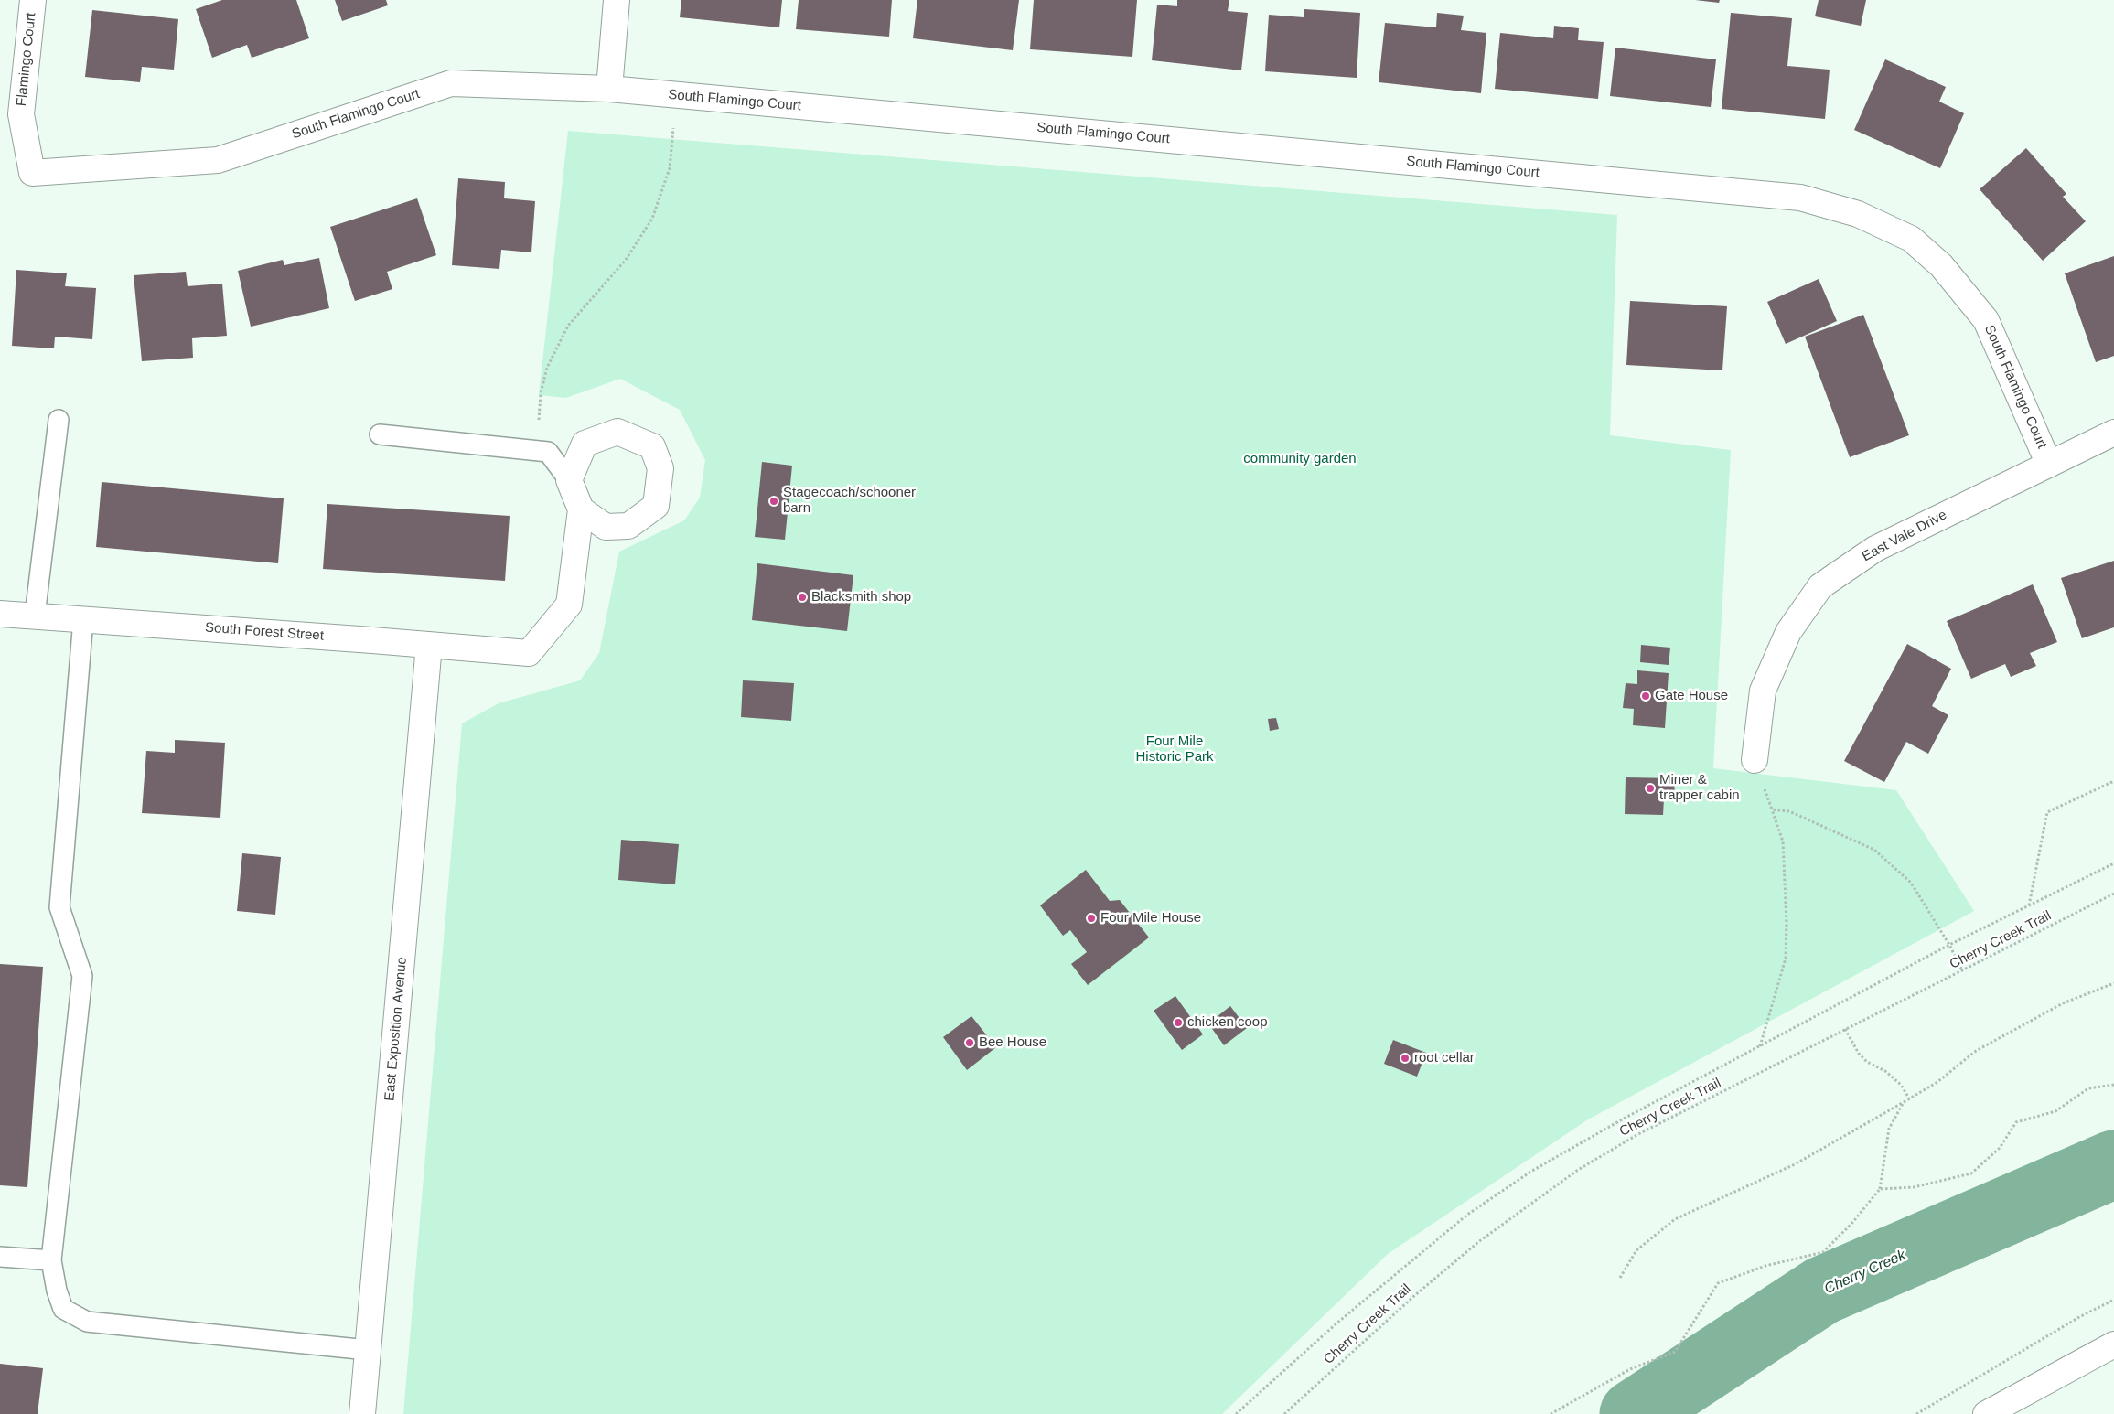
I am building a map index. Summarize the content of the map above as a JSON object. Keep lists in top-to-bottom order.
{
  "streets": {
    "street": [
      "Flamingo Court",
      "South Flamingo Court",
      "East Vale Drive",
      "South Forest Street",
      "East Exposition Avenue"
    ],
    "path": ["Cherry Creek Trail"]
  },
  "crossings": [
    ["Flamingo Court", "South Flamingo Court"],
    ["South Flamingo Court", "East Vale Drive"],
    ["South Forest Street", "East Exposition Avenue"]
  ],
  "water": ["Cherry Creek"],
  "parks": ["community garden", "Four Mile Historic Park"],
  "places": [
    "Stagecoach/schooner barn",
    "Blacksmith shop",
    "Gate House",
    "Miner & trapper cabin",
    "Four Mile House",
    "chicken coop",
    "Bee House",
    "root cellar"
  ]
}
